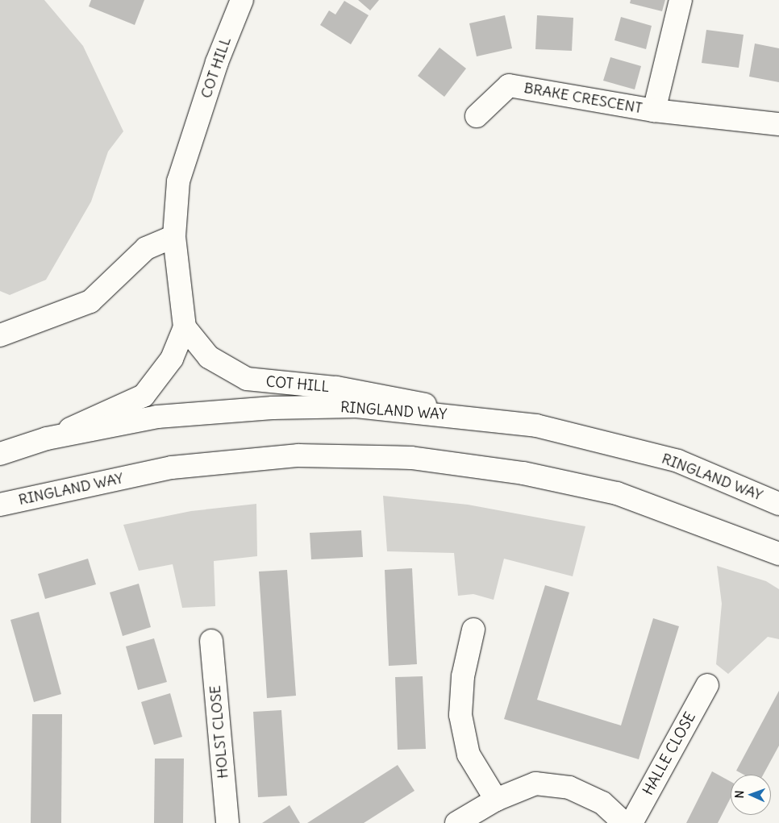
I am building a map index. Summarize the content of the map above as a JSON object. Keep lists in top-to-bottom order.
{
  "streets": {
    "street": [
      "COT HILL",
      "BRAKE CRESCENT",
      "RINGLAND WAY",
      "HOLST CLOSE",
      "HALLE CLOSE"
    ]
  },
  "crossings": [
    ["COT HILL", "RINGLAND WAY"]
  ],
  "north": "left"
}
